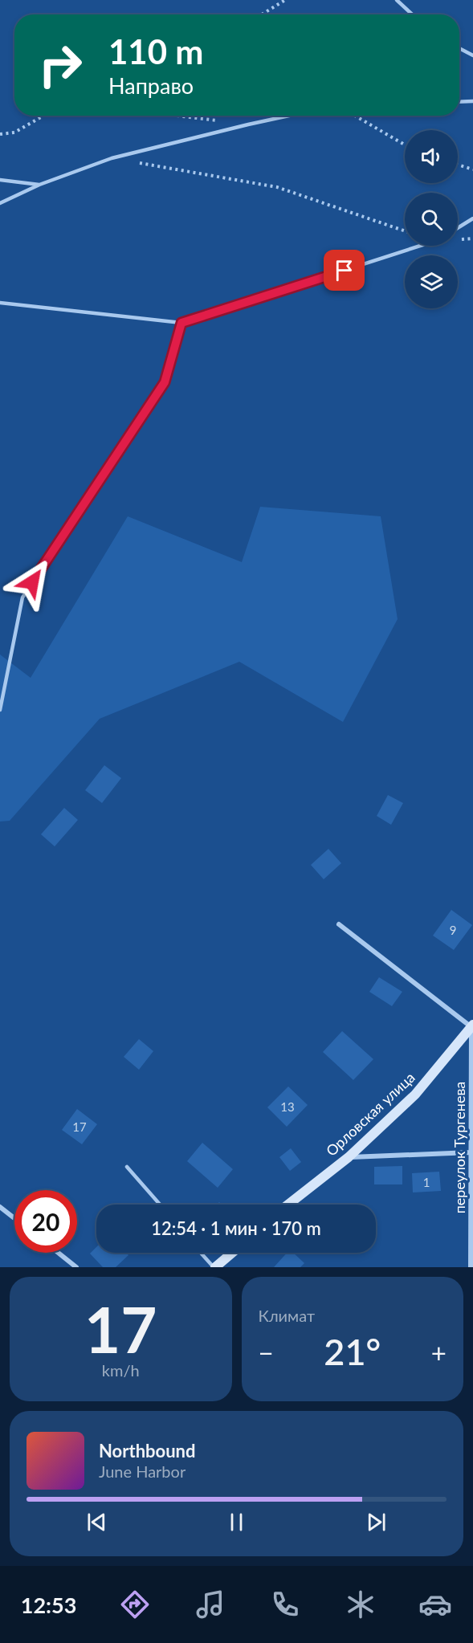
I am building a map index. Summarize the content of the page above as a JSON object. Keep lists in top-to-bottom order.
{
  "streets": {
    "main road": ["Орловская улица"],
    "street": ["переулок Тургенева"]
  },
  "crossings": [
    ["Орловская улица", "переулок Тургенева"]
  ],
  "house_numbers": [
    "9",
    "13",
    "17",
    "1"
  ],
  "page": {
    "turn": ["110 m", "Направо"],
    "limit": "20",
    "trip": "12:54 · 1 мин · 170 m",
    "tile": [
      ["17", "km/h"],
      "Климат"
    ],
    "heat": ["−", "21°", "+"],
    "song": ["Northbound", "June Harbor"],
    "tabs": "12:53"
  }
}
